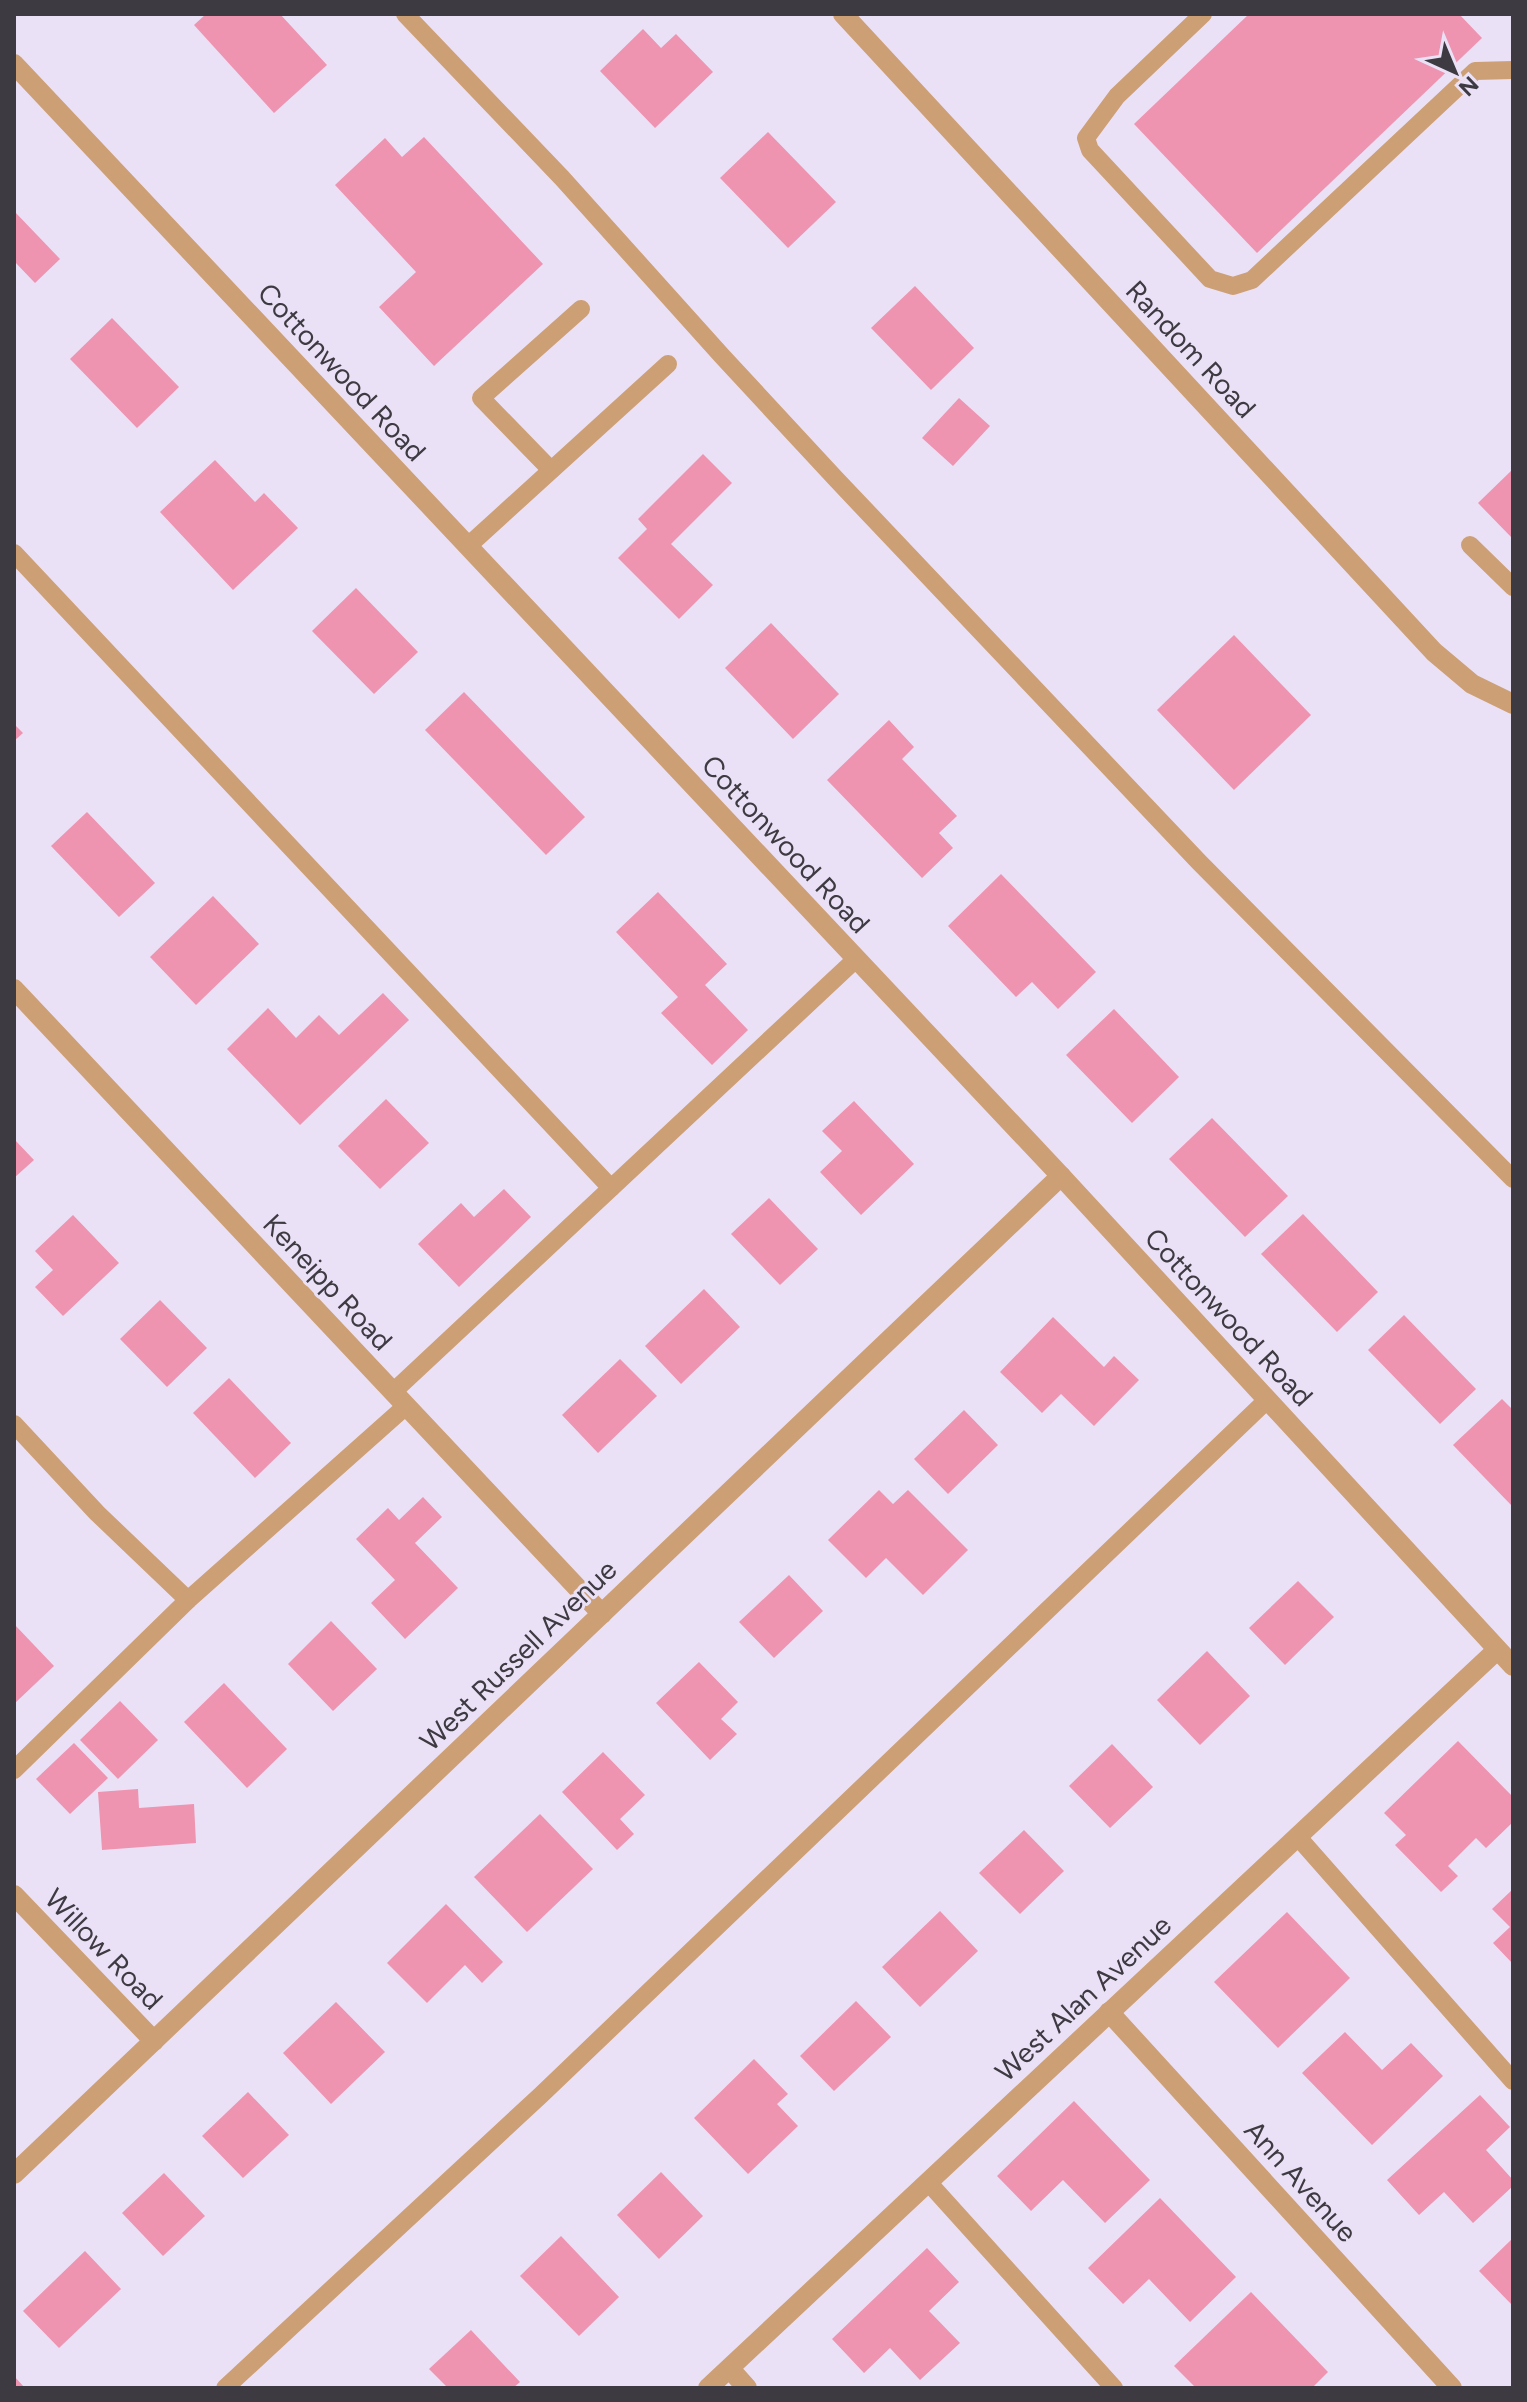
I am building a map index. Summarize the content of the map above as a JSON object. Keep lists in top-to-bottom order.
{
  "streets": {
    "street": [
      "Random Road",
      "Cottonwood Road",
      "Keneipp Road",
      "West Russell Avenue",
      "Willow Road",
      "West Alan Avenue",
      "Ann Avenue"
    ]
  },
  "crossings": [
    ["Cottonwood Road", "West Russell Avenue"],
    ["Cottonwood Road", "West Alan Avenue"],
    ["Keneipp Road", "West Russell Avenue"],
    ["West Russell Avenue", "Willow Road"],
    ["West Alan Avenue", "Ann Avenue"]
  ],
  "north": "bottom right"
}
